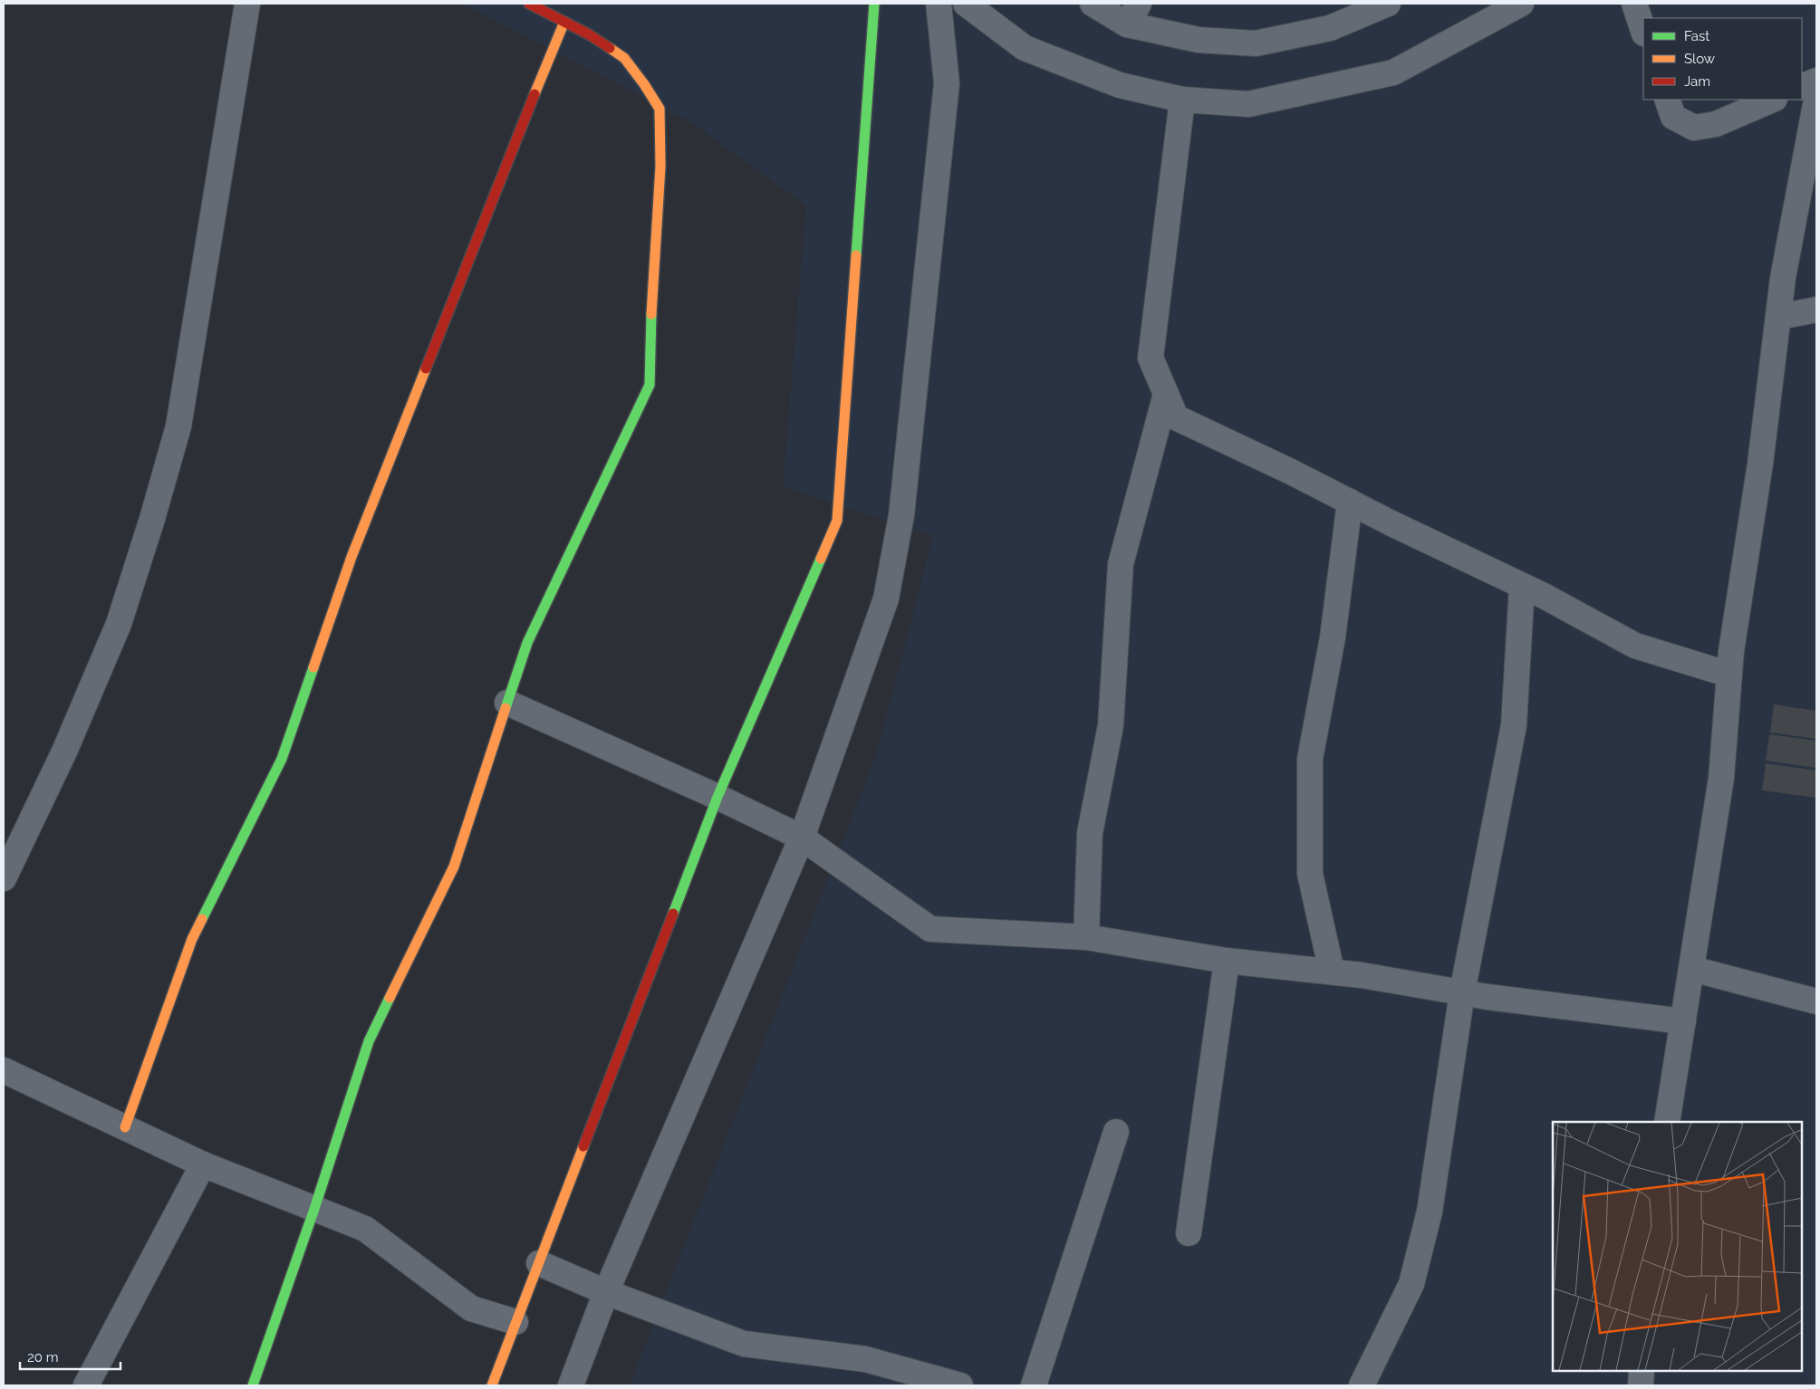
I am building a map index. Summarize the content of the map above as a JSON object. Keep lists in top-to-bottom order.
{
  "legend": ["Fast", "Slow", "Jam"],
  "scale_bar": "20 m"
}
